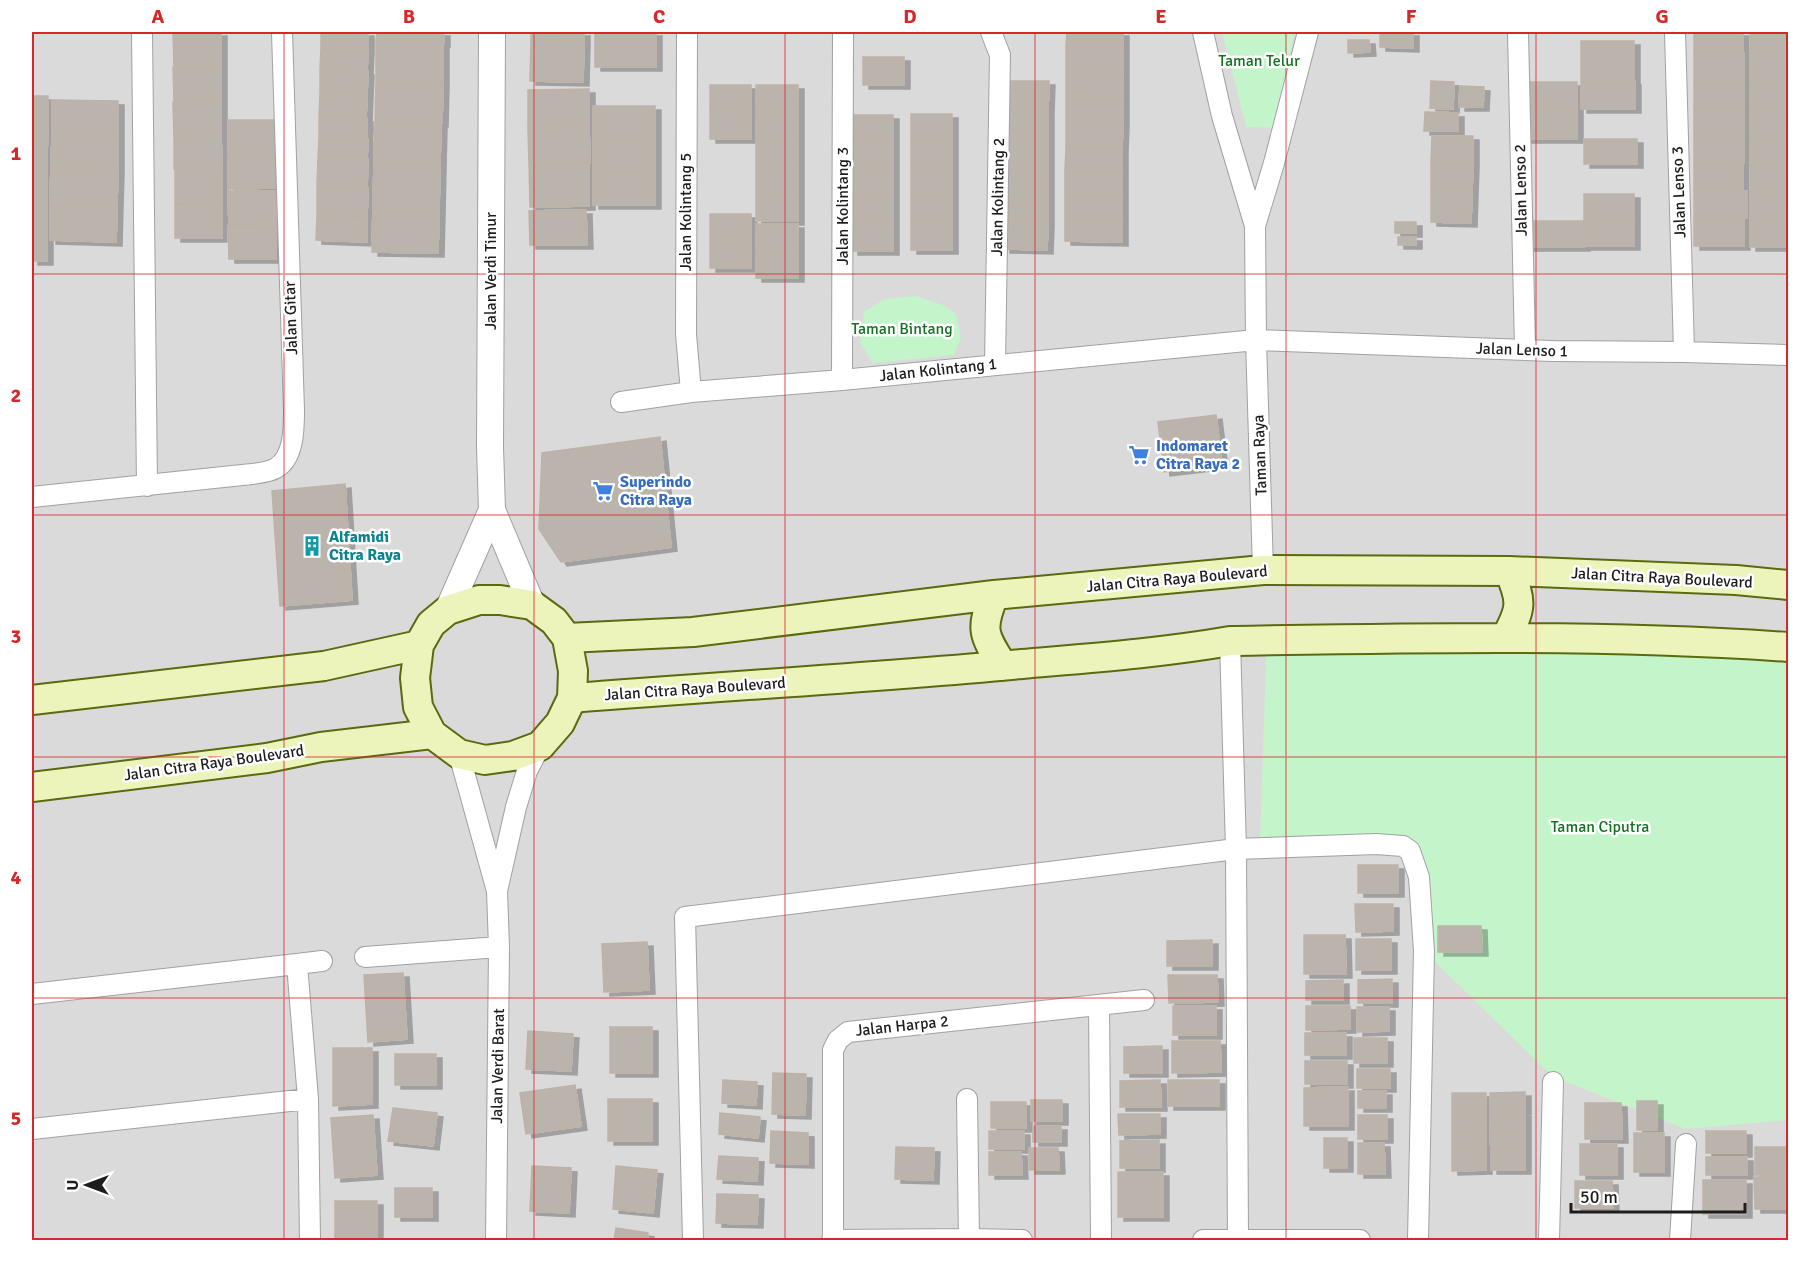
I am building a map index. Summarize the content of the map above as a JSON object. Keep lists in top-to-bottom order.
{
  "streets": {
    "main road": ["Jalan Citra Raya Boulevard"],
    "street": [
      "Jalan Lenso 2",
      "Jalan Lenso 3",
      "Jalan Kolintang 2",
      "Jalan Kolintang 3",
      "Jalan Kolintang 5",
      "Jalan Verdi Timur",
      "Jalan Gitar",
      "Jalan Lenso 1",
      "Jalan Kolintang 1",
      "Taman Raya",
      "Jalan Harpa 2",
      "Jalan Verdi Barat"
    ]
  },
  "crossings": [
    ["Jalan Lenso 2", "Jalan Lenso 1"],
    ["Jalan Lenso 3", "Jalan Lenso 1"],
    ["Jalan Kolintang 2", "Jalan Kolintang 1"],
    ["Jalan Kolintang 3", "Jalan Kolintang 1"],
    ["Jalan Kolintang 5", "Jalan Kolintang 1"],
    ["Jalan Verdi Timur", "Jalan Citra Raya Boulevard"],
    ["Jalan Verdi Timur", "Jalan Verdi Barat"],
    ["Jalan Lenso 1", "Jalan Kolintang 1"],
    ["Jalan Lenso 1", "Taman Raya"],
    ["Jalan Kolintang 1", "Taman Raya"],
    ["Taman Raya", "Jalan Citra Raya Boulevard"],
    ["Jalan Citra Raya Boulevard", "Jalan Verdi Barat"]
  ],
  "parks": ["Taman Telur", "Taman Bintang", "Taman Ciputra"],
  "places": {
    "supermarket": ["Indomaret Citra Raya 2", "Superindo Citra Raya"],
    "building": ["Alfamidi Citra Raya"]
  },
  "scale_bar": "50 m",
  "north": "left",
  "grid": {
    "columns": [
      "A",
      "B",
      "C",
      "D",
      "E",
      "F",
      "G"
    ],
    "rows": [
      "1",
      "2",
      "3",
      "4",
      "5"
    ]
  }
}
